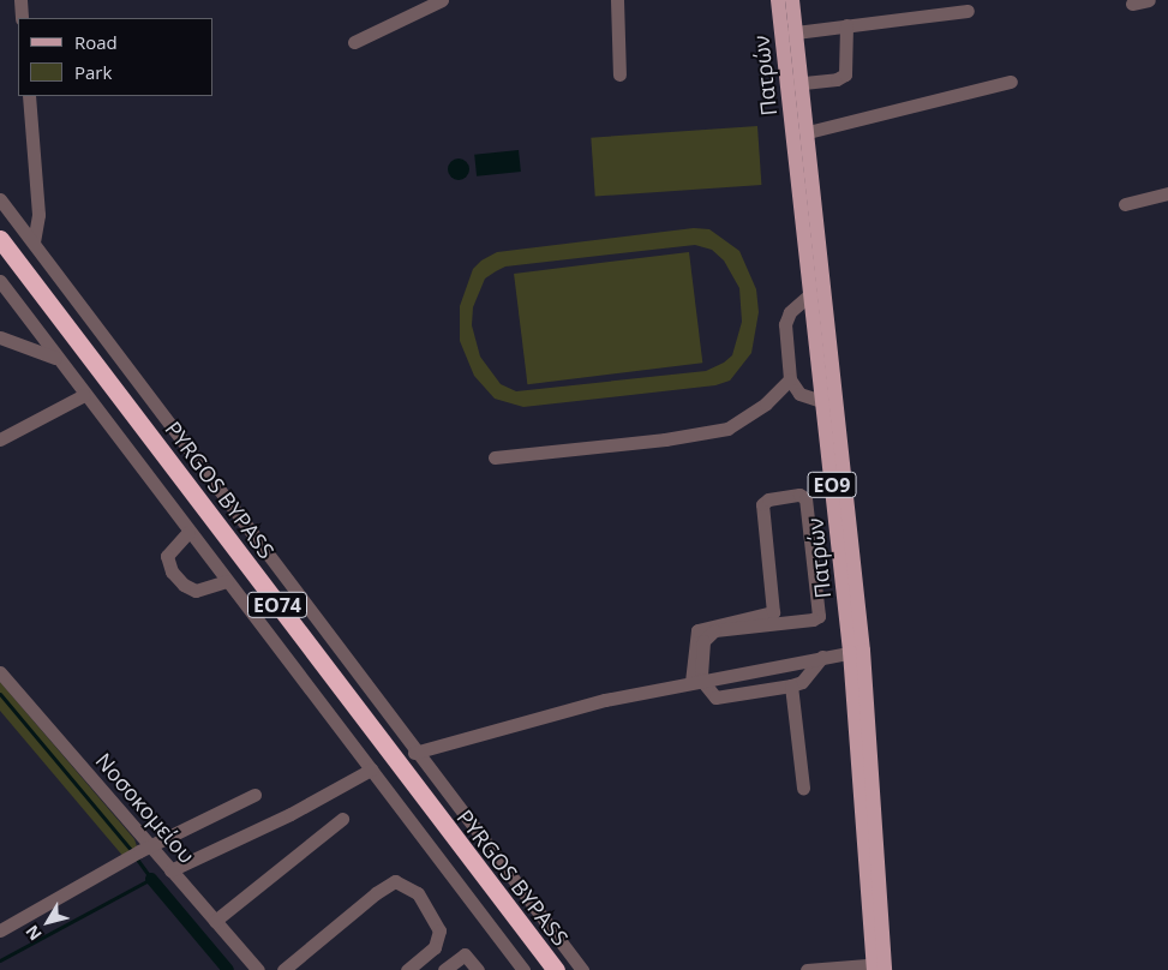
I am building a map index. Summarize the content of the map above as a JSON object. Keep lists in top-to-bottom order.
{
  "streets": {
    "highway": ["PYRGOS BYPASS", "ΕΟ74"],
    "main road": ["Πατρών", "ΕΟ9"],
    "street": ["Νοσοκομείου"]
  },
  "legend": ["Road", "Park"],
  "north": "bottom left"
}
